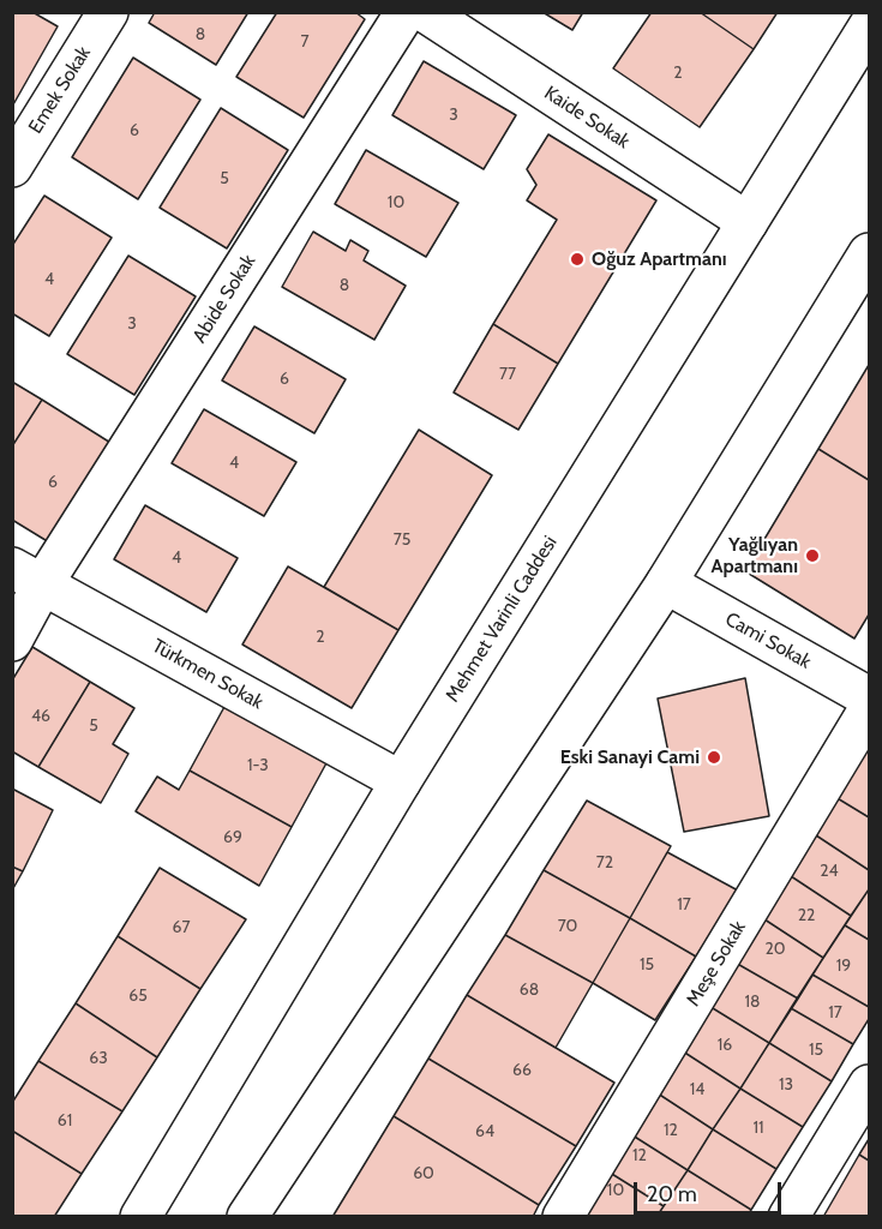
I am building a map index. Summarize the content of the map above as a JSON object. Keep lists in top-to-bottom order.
{
  "streets": {
    "street": [
      "Emek Sokak",
      "Kaide Sokak",
      "Abide Sokak",
      "Mehmet Varinli Caddesi",
      "Cami Sokak",
      "Türkmen Sokak",
      "Meşe Sokak"
    ]
  },
  "crossings": [
    ["Kaide Sokak", "Mehmet Varinli Caddesi"],
    ["Abide Sokak", "Türkmen Sokak"],
    ["Mehmet Varinli Caddesi", "Türkmen Sokak"]
  ],
  "places": ["Oğuz Apartmanı", "Yağlıyan Apartmanı", "Eski Sanayi Cami"],
  "house_numbers": [
    "8",
    "7",
    "2",
    "3",
    "6",
    "5",
    "10",
    "4",
    "8",
    "3",
    "77",
    "6",
    "4",
    "6",
    "75",
    "4",
    "2",
    "46",
    "5",
    "1-3",
    "69",
    "72",
    "24",
    "17",
    "22",
    "70",
    "67",
    "20",
    "15",
    "19",
    "68",
    "65",
    "18",
    "17",
    "16",
    "15",
    "63",
    "66",
    "13",
    "14",
    "61",
    "11",
    "12",
    "64",
    "12",
    "60",
    "10"
  ],
  "scale_bar": "20 m"
}
